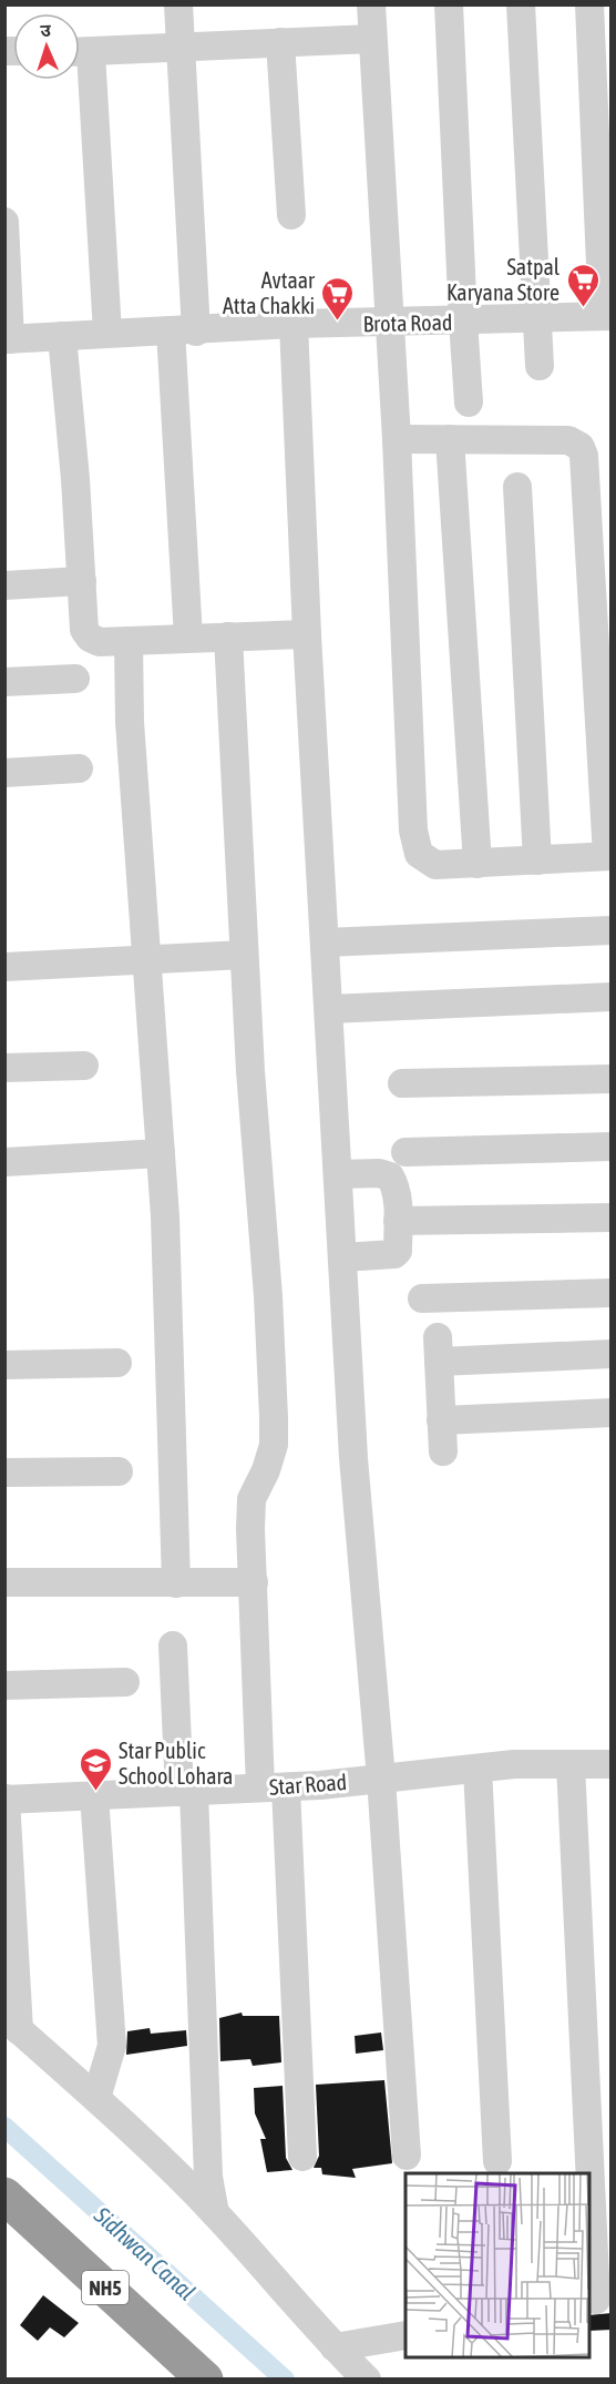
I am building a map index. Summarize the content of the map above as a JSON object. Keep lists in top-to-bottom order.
{
  "streets": {
    "highway": ["NH5"],
    "street": ["Brota Road", "Star Road"]
  },
  "water": ["Sidhwan Canal"],
  "places": {
    "supermarket": ["Satpal Karyana Store", "Avtaar Atta Chakki"],
    "school or university": ["Star Public School Lohara"]
  },
  "north": "top"
}
